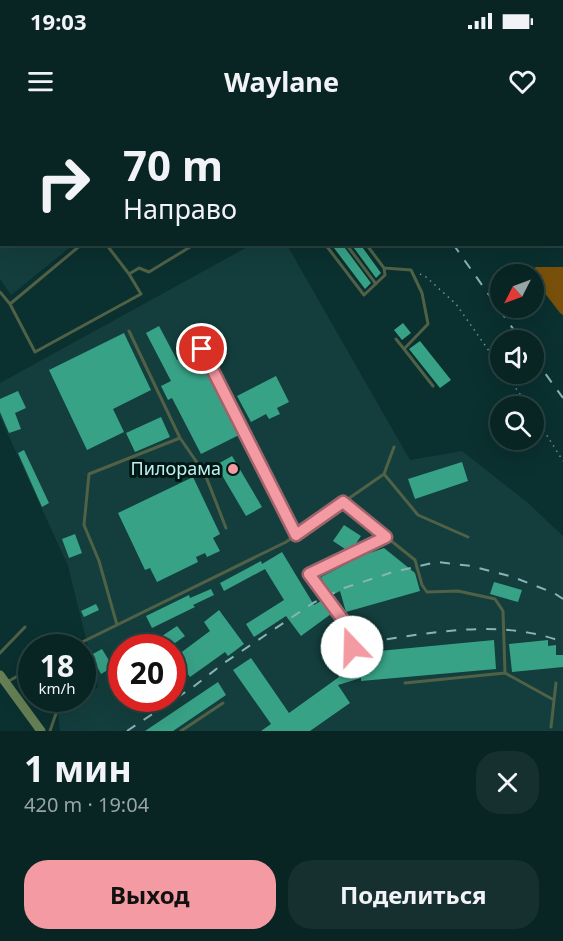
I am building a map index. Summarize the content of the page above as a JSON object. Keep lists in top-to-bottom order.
{
  "places": ["Пилорама"],
  "north": "bottom left",
  "page": {
    "status": "19:03",
    "header": "Waylane",
    "turn": ["70 m", "Направо"],
    "speed": "18 km/h",
    "limit": "20",
    "heading": ["1 мин", "420 m · 19:04"],
    "buttons": ["Выход", "Поделиться"]
  }
}
